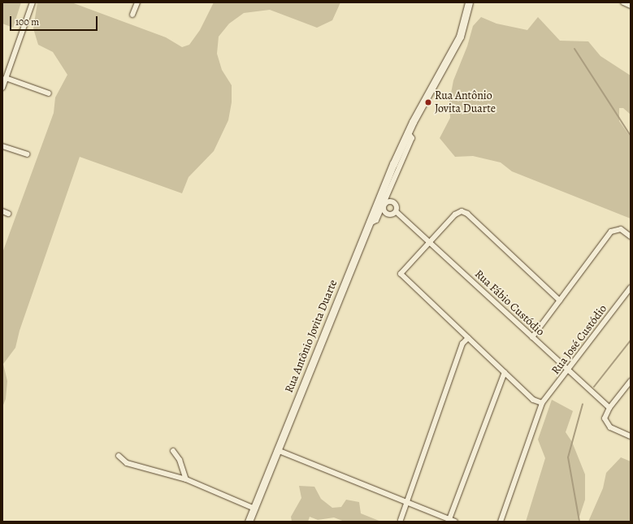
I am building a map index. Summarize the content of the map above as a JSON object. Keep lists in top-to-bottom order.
{
  "streets": {
    "main road": ["Rua Antônio Jovita Duarte"],
    "street": ["Rua Fábio Custódio", "Rua José Custódio"]
  },
  "crossings": [
    ["Rua Fábio Custódio", "Rua José Custódio"]
  ],
  "places": ["Rua Antônio Jovita Duarte"],
  "scale_bar": "100 m"
}
